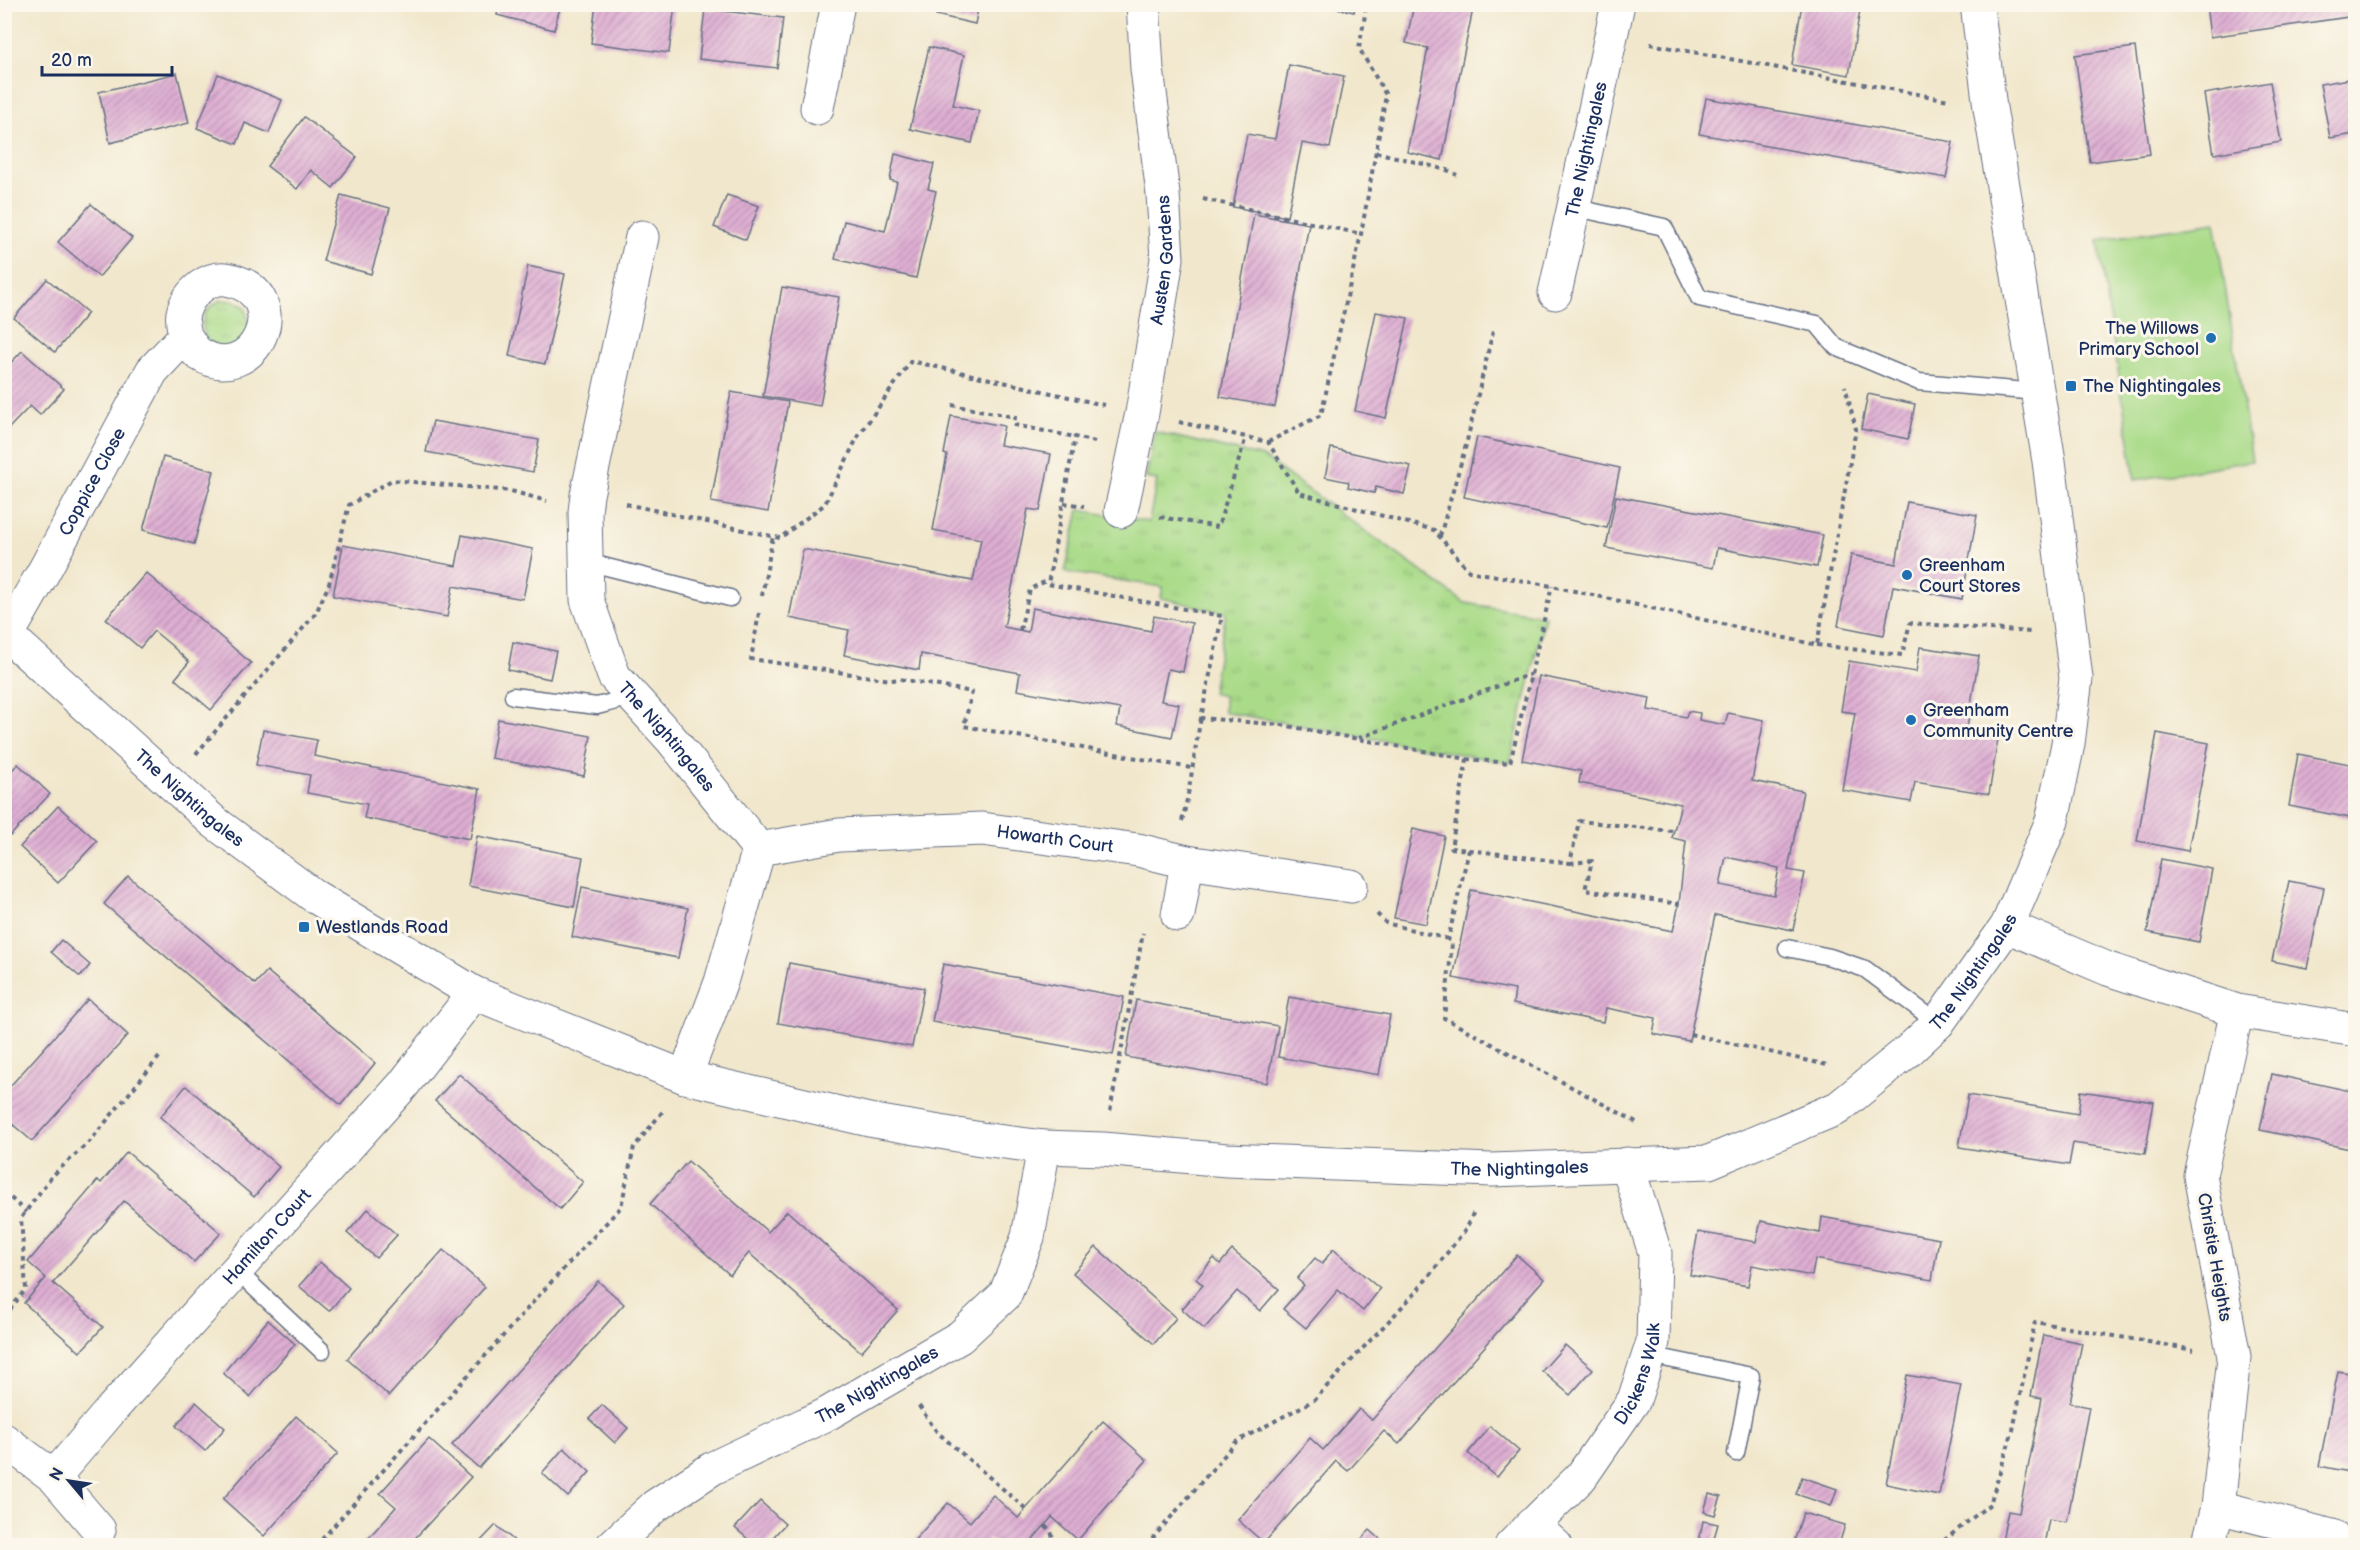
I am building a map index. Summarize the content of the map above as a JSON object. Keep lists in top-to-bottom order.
{
  "streets": {
    "street": [
      "The Nightingales",
      "Austen Gardens",
      "Coppice Close",
      "Howarth Court",
      "Hamilton Court",
      "Christie Heights",
      "Dickens Walk"
    ]
  },
  "crossings": [
    ["The Nightingales", "Coppice Close"],
    ["The Nightingales", "Howarth Court"],
    ["The Nightingales", "Hamilton Court"],
    ["The Nightingales", "Dickens Walk"]
  ],
  "places": {
    "other": ["The Willows Primary School", "Greenham Court Stores", "Greenham Community Centre"],
    "transit": ["The Nightingales", "Westlands Road"]
  },
  "scale_bar": "20 m",
  "north": "top left"
}
